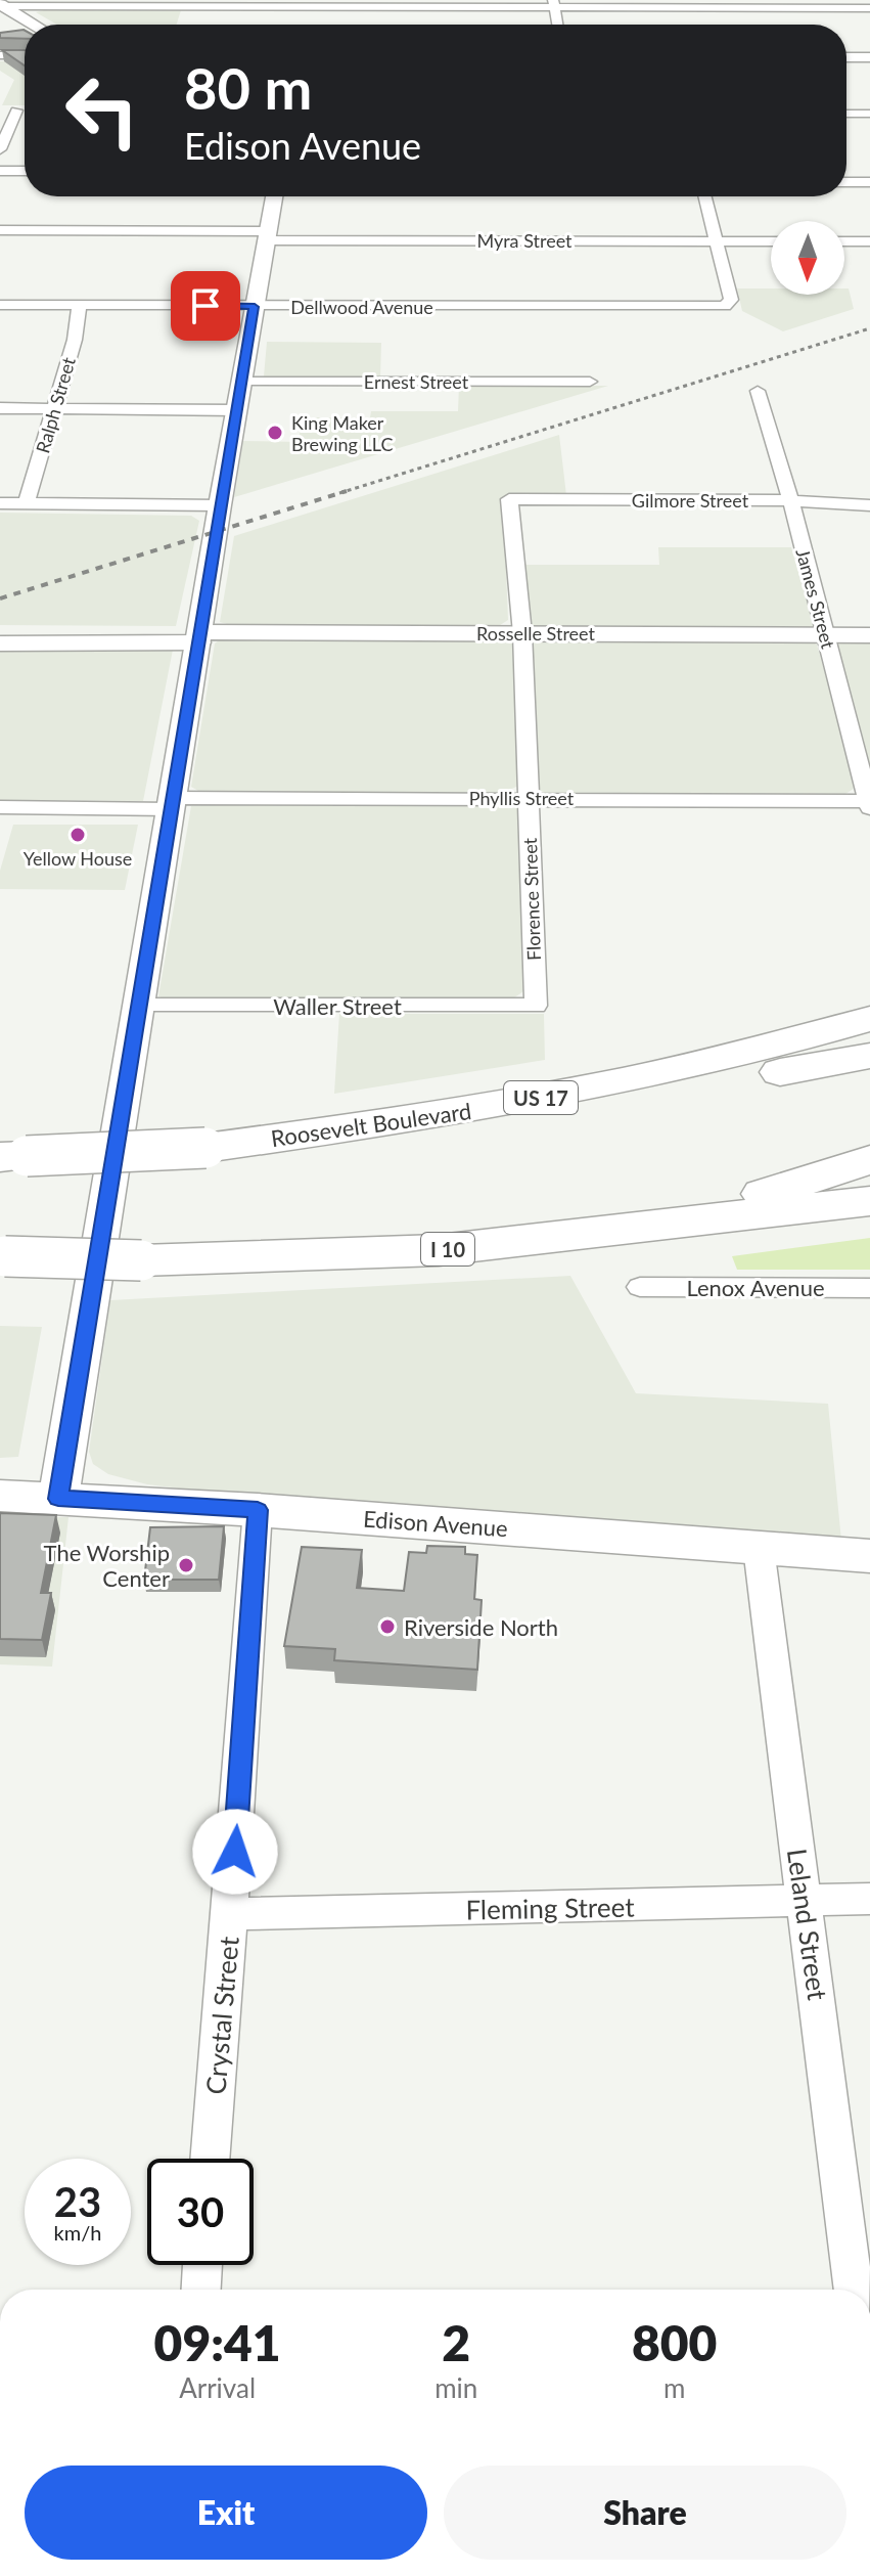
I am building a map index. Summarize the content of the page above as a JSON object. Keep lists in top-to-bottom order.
{
  "streets": {
    "highway": ["US 17", "Roosevelt Boulevard", "I 10"],
    "main road": ["Edison Avenue"],
    "street": [
      "Myra Street",
      "Dellwood Avenue",
      "Ernest Street",
      "Ralph Street",
      "Gilmore Street",
      "James Street",
      "Rosselle Street",
      "Phyllis Street",
      "Florence Street",
      "Waller Street",
      "Lenox Avenue",
      "Fleming Street",
      "Leland Street",
      "Crystal Street"
    ]
  },
  "crossings": [
    ["Myra Street", "Dellwood Avenue"],
    ["Dellwood Avenue", "Ralph Street"],
    ["Gilmore Street", "James Street"],
    ["Gilmore Street", "Florence Street"],
    ["James Street", "Rosselle Street"],
    ["James Street", "Phyllis Street"],
    ["Rosselle Street", "Florence Street"],
    ["Phyllis Street", "Florence Street"],
    ["Florence Street", "Waller Street"],
    ["Edison Avenue", "Leland Street"],
    ["Edison Avenue", "Crystal Street"],
    ["Fleming Street", "Leland Street"],
    ["Fleming Street", "Crystal Street"]
  ],
  "places": [
    "King Maker Brewing LLC",
    "Yellow House",
    "The Worship Center",
    "Riverside North"
  ],
  "north": "bottom",
  "page": {
    "turn": ["80 m", "Edison Avenue"],
    "speed": "23 km/h",
    "limit": "30",
    "eta": [
      "09:41",
      "Arrival",
      "2",
      "min",
      "800",
      "m"
    ],
    "buttons": ["Exit", "Share"]
  }
}
